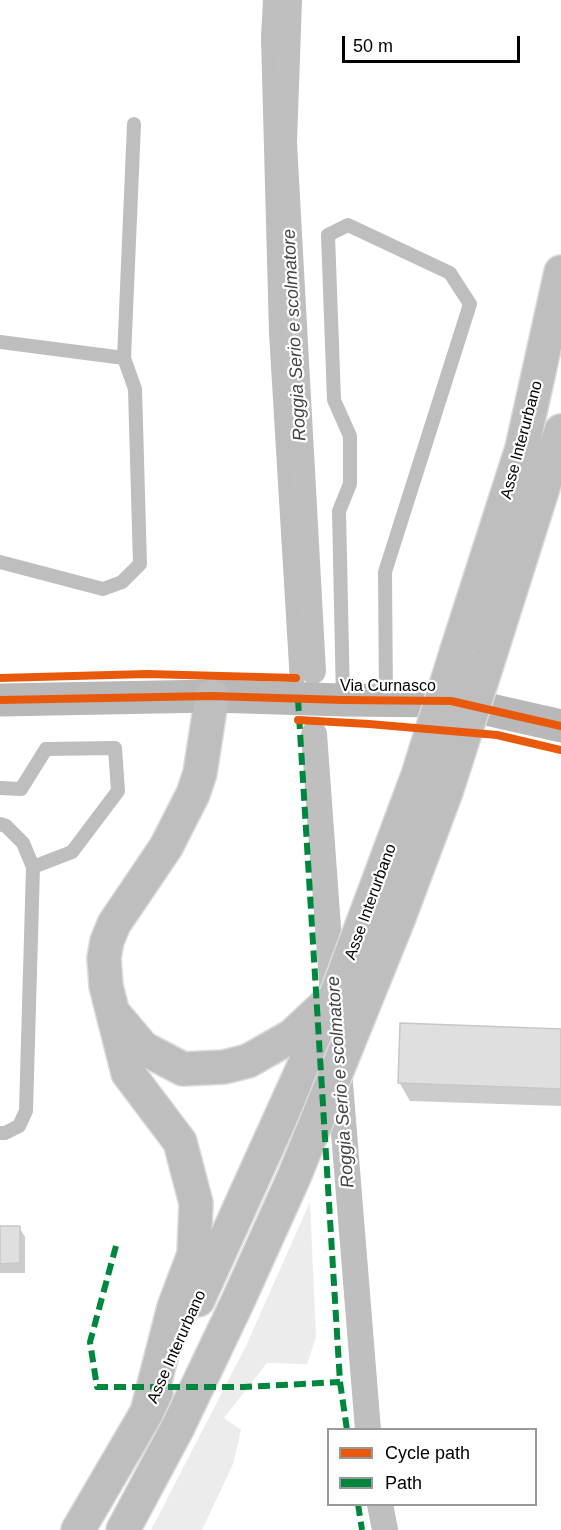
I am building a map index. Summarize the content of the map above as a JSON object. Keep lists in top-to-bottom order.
{
  "streets": {
    "highway": ["Asse Interurbano"],
    "street": ["Via Curnasco"]
  },
  "water": ["Roggia Serio e scolmatore"],
  "legend": ["Cycle path", "Path"],
  "scale_bar": "50 m"
}
